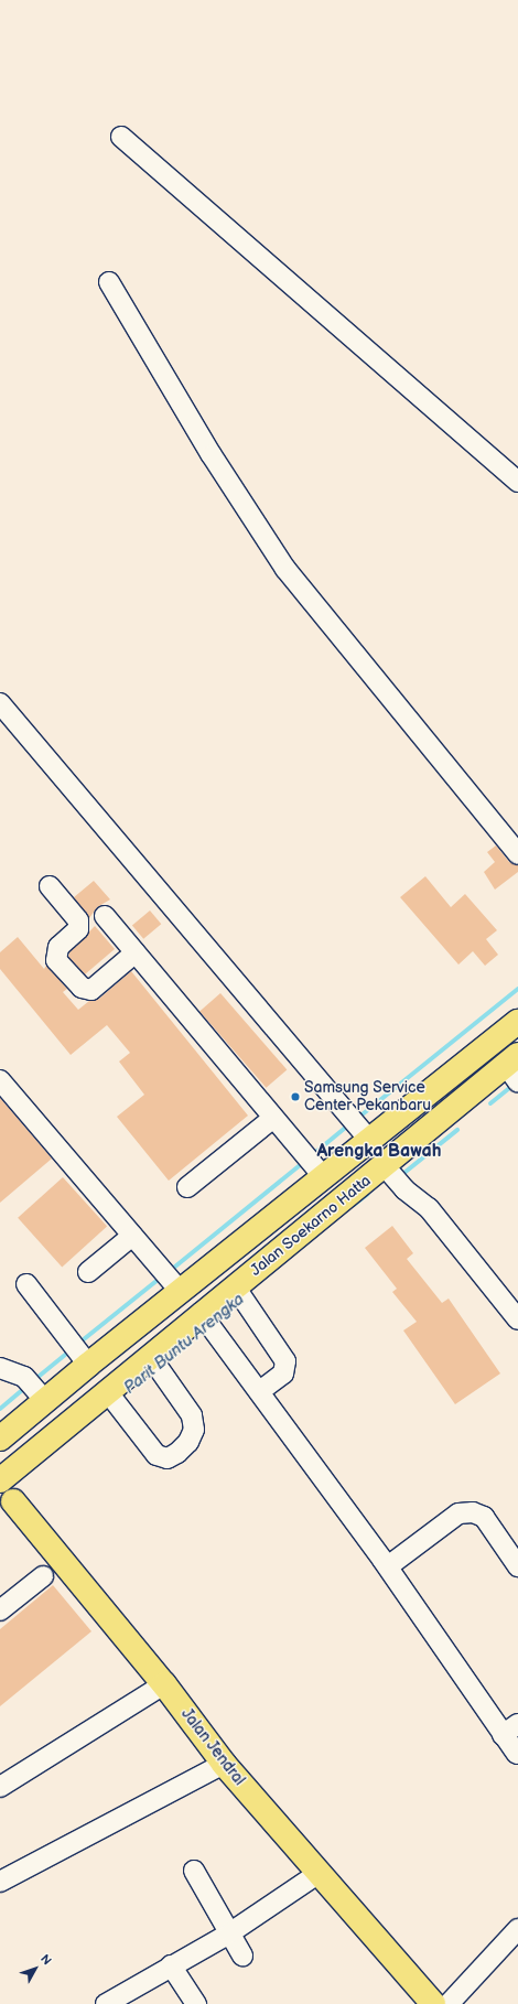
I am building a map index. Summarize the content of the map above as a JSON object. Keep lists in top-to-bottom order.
{
  "streets": {
    "main road": ["Jalan Soekarno Hatta", "Jalan Jendral"]
  },
  "crossings": [
    ["Jalan Soekarno Hatta", "Jalan Jendral"]
  ],
  "districts": ["Arengka Bawah"],
  "water": ["Parit Buntu Arengka"],
  "places": ["Samsung Service Center Pekanbaru"],
  "north": "top right"
}
